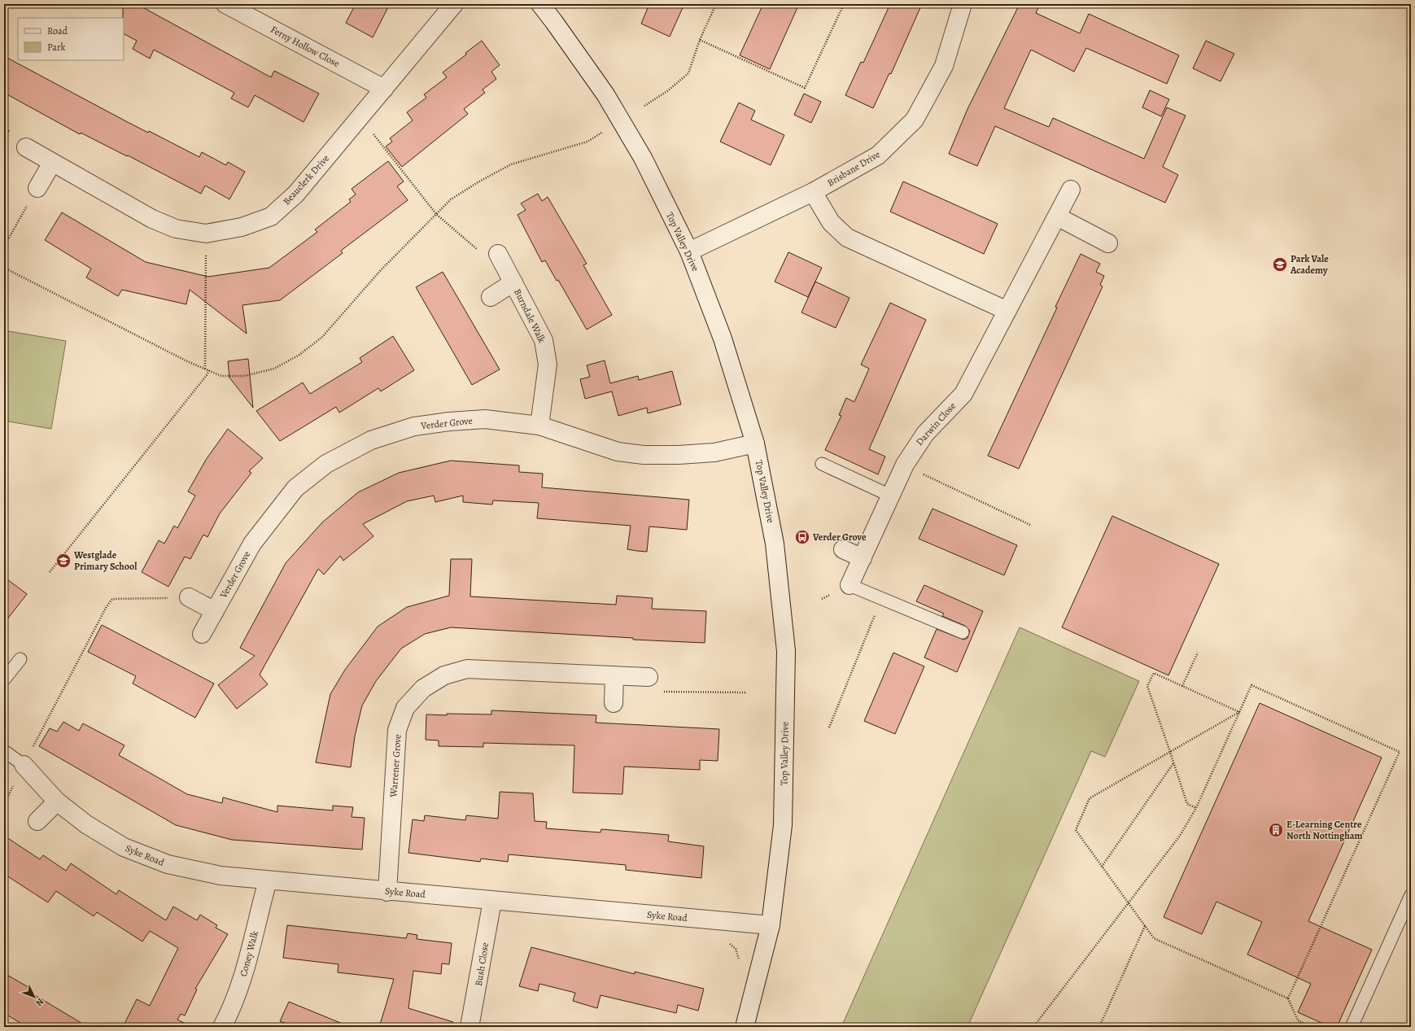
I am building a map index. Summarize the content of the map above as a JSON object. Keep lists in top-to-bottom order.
{
  "streets": {
    "street": [
      "Ferny Hollow Close",
      "Brisbane Drive",
      "Beauclerk Drive",
      "Top Valley Drive",
      "Burndale Walk",
      "Verder Grove",
      "Darwin Close",
      "Warrener Grove",
      "Syke Road",
      "Coney Walk",
      "Bush Close"
    ]
  },
  "crossings": [
    ["Ferny Hollow Close", "Beauclerk Drive"],
    ["Brisbane Drive", "Top Valley Drive"],
    ["Top Valley Drive", "Verder Grove"],
    ["Top Valley Drive", "Syke Road"],
    ["Burndale Walk", "Verder Grove"],
    ["Warrener Grove", "Syke Road"],
    ["Syke Road", "Coney Walk"],
    ["Syke Road", "Bush Close"]
  ],
  "places": {
    "school or university": ["Park Vale Academy", "Westglade Primary School"],
    "bus stop": ["Verder Grove"],
    "building": ["E-Learning Centre North Nottingham"]
  },
  "legend": ["Road", "Park"],
  "north": "bottom right"
}
